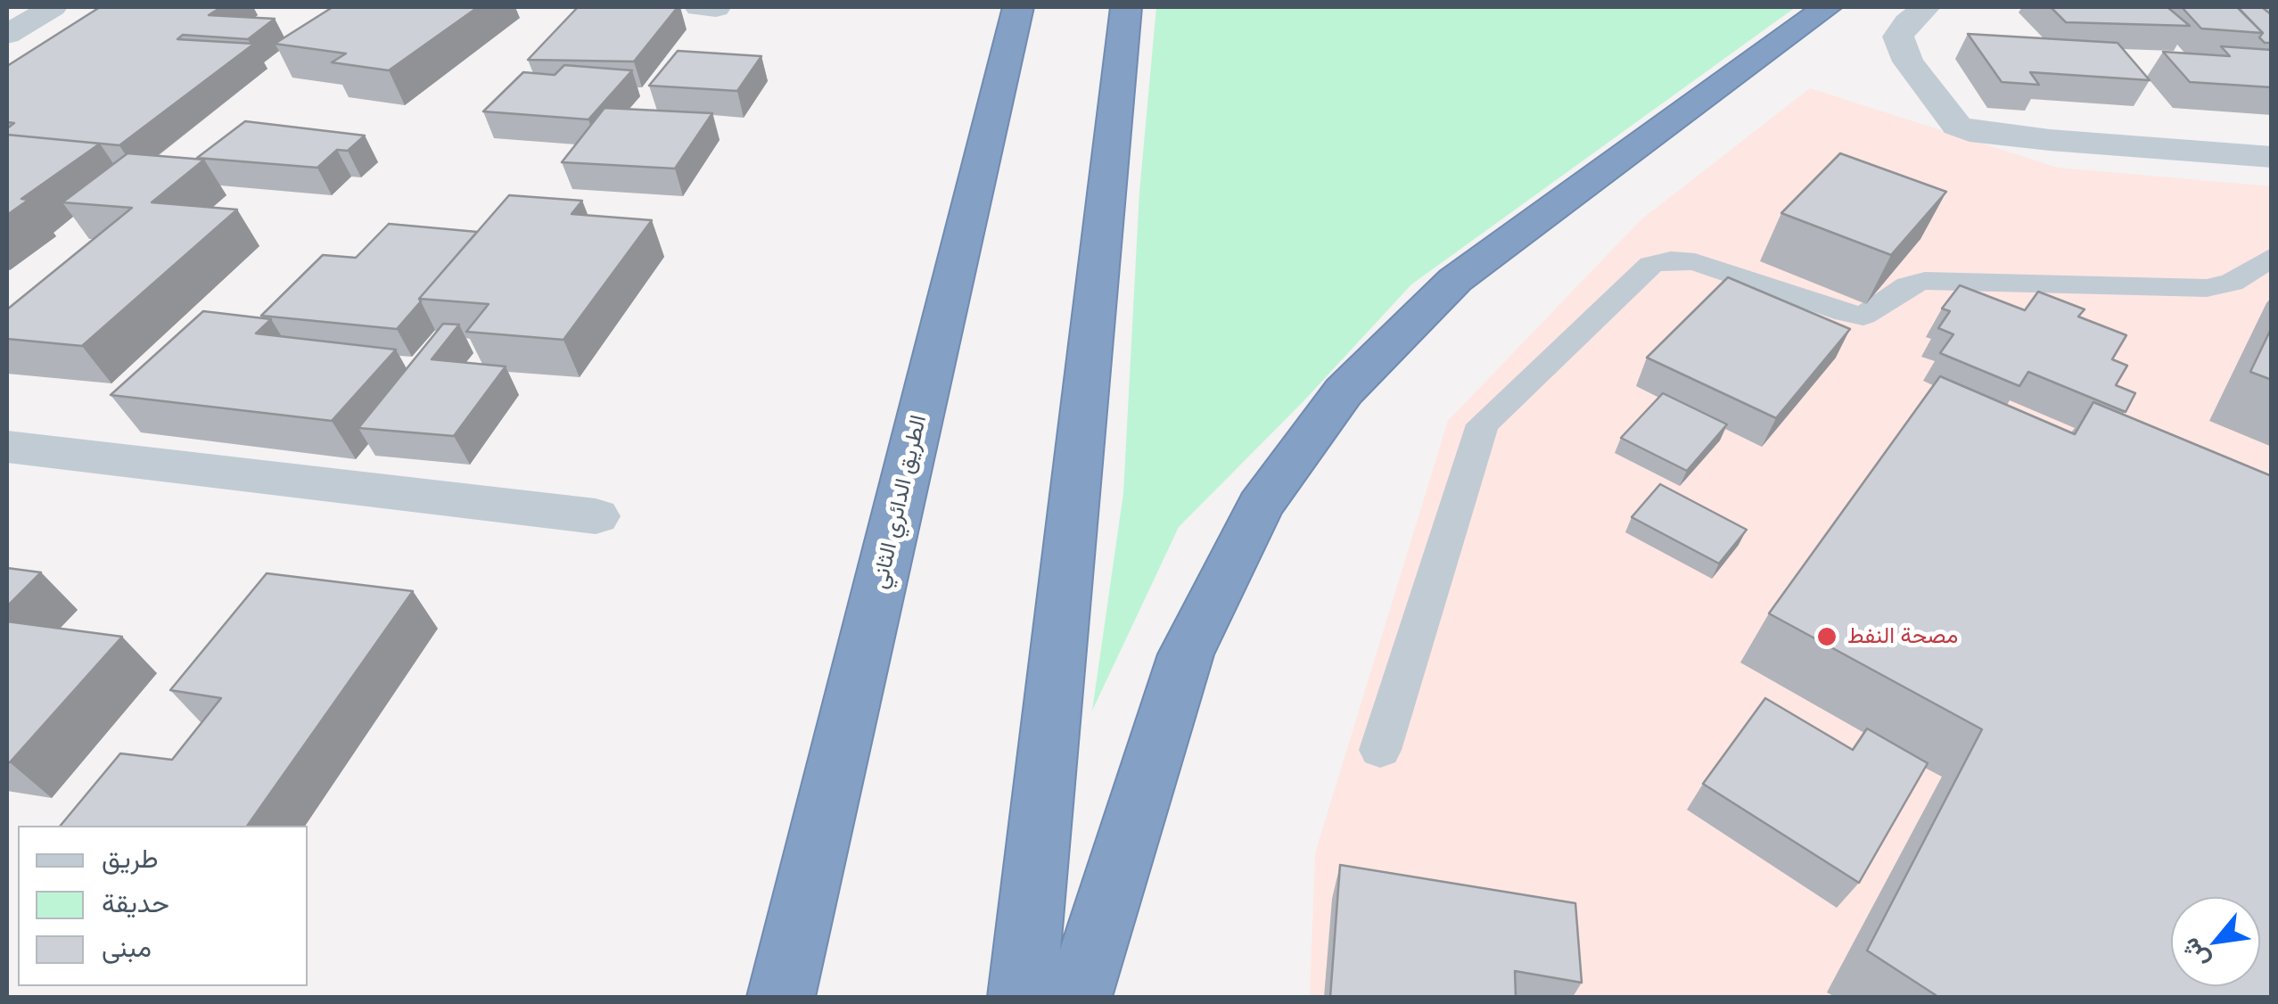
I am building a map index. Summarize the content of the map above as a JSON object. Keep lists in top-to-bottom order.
{
  "streets": {
    "highway": ["الطريق الدائري الثاني"]
  },
  "places": ["مصحة النفط"],
  "legend": ["طريق", "حديقة", "مبنى"],
  "north": "bottom left"
}
